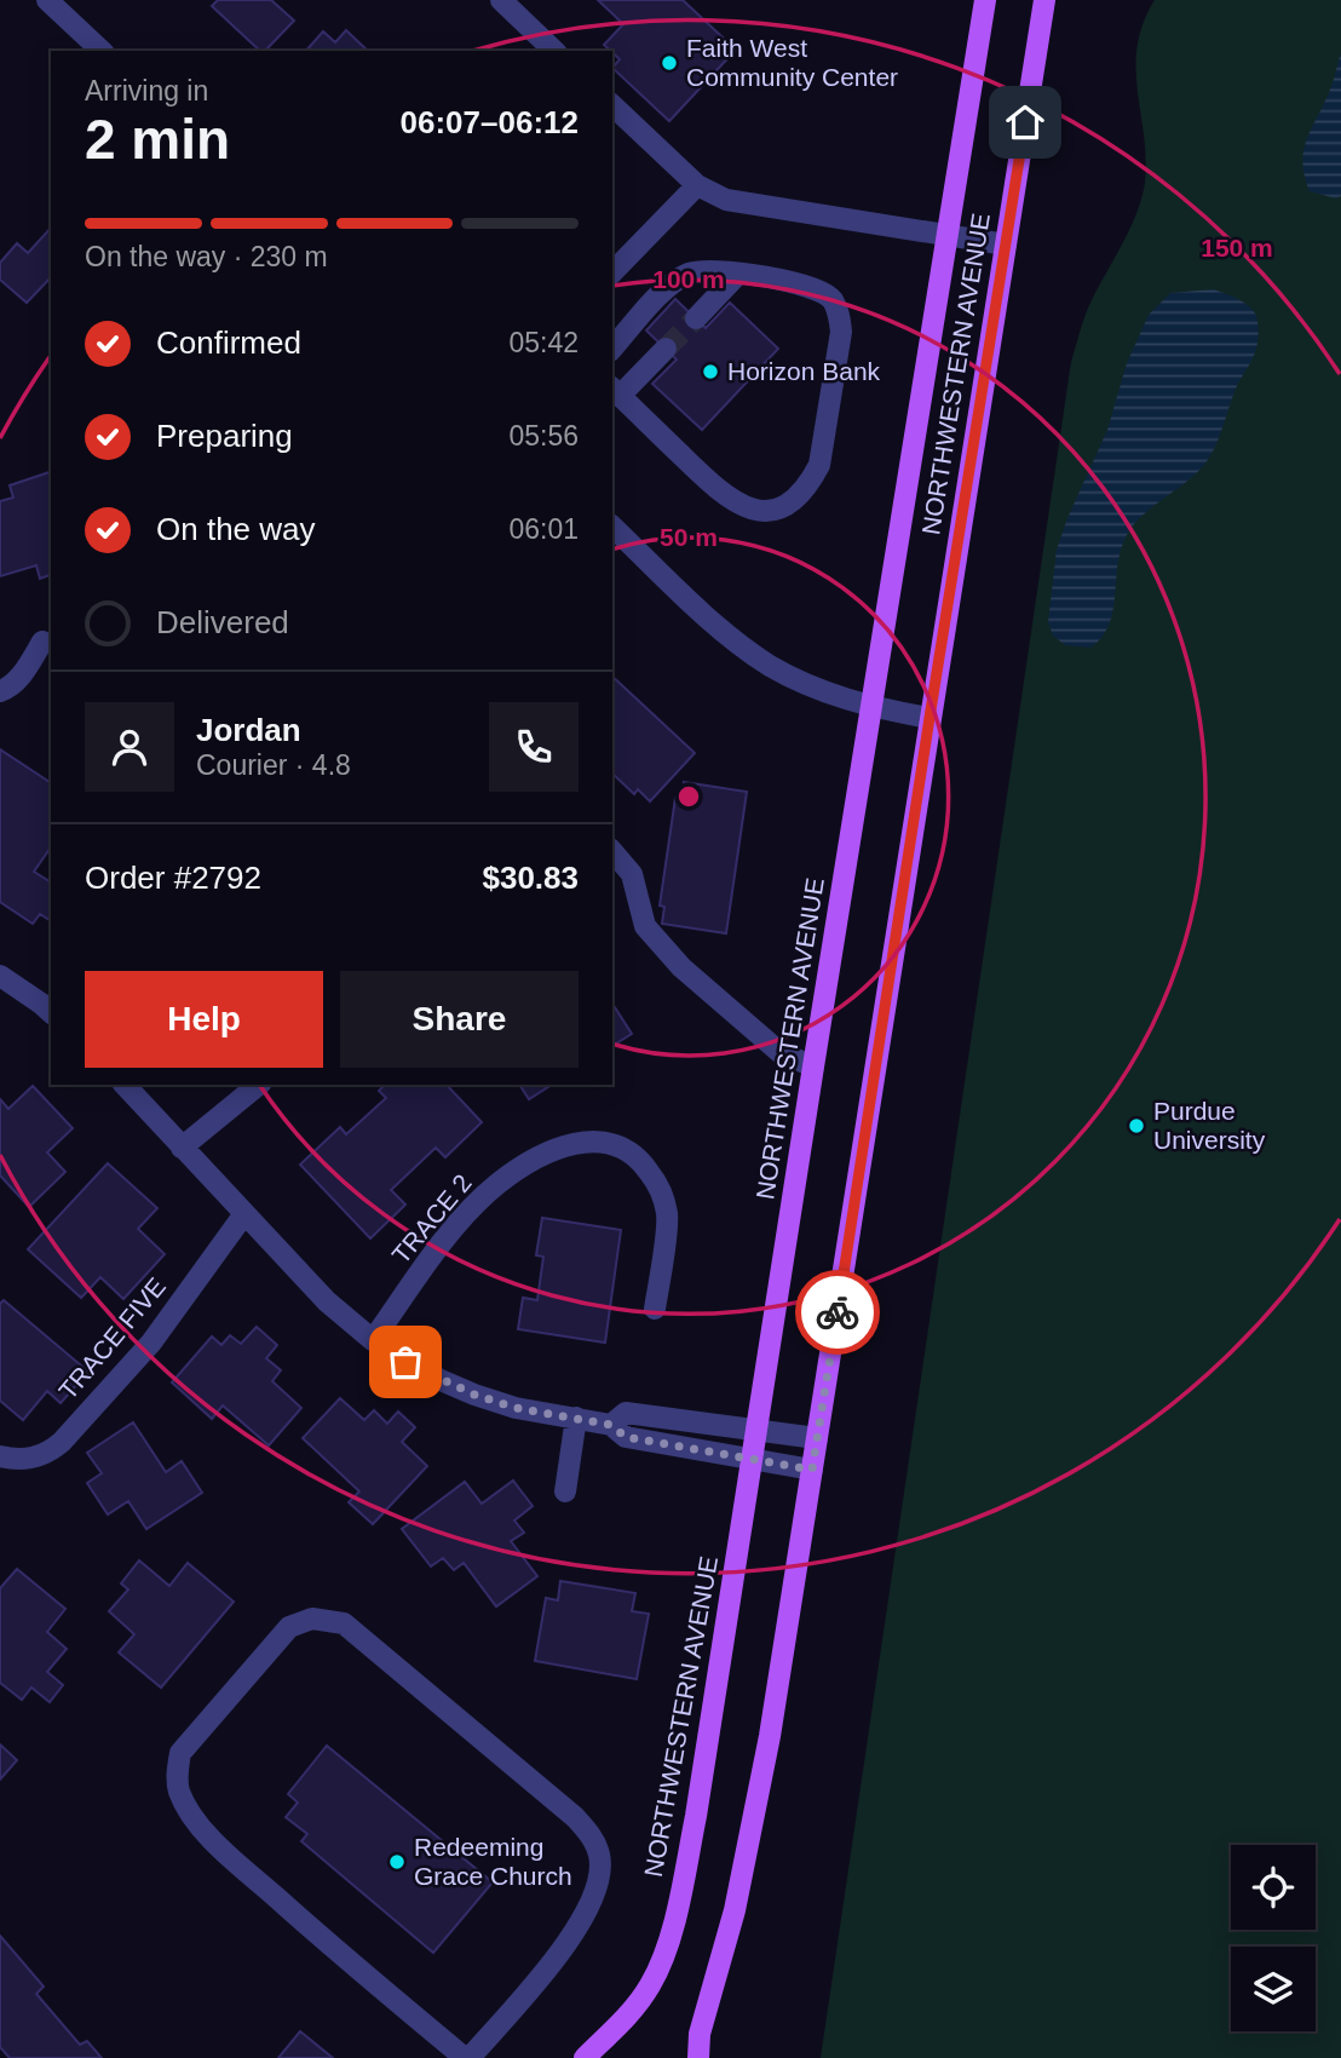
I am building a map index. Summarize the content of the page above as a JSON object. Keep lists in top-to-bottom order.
{
  "streets": {
    "main road": ["NORTHWESTERN AVENUE"],
    "street": ["TRACE 2", "TRACE FIVE"]
  },
  "places": [
    "Faith West Community Center",
    "Horizon Bank",
    "Purdue University",
    "Redeeming Grace Church"
  ],
  "page": {
    "heading": ["2 min", "Arriving in", "06:07–06:12"],
    "panel": [
      "Jordan",
      "Courier · 4.8",
      "Order #2792",
      "$30.83"
    ],
    "bar": "On the way · 230 m",
    "list": [
      ["Confirmed", "05:42"],
      ["Preparing", "05:56"],
      ["On the way", "06:01"],
      "Delivered"
    ],
    "buttons": ["Help", "Share"]
  },
  "rings": ["150 m", "100 m", "50 m"]
}
